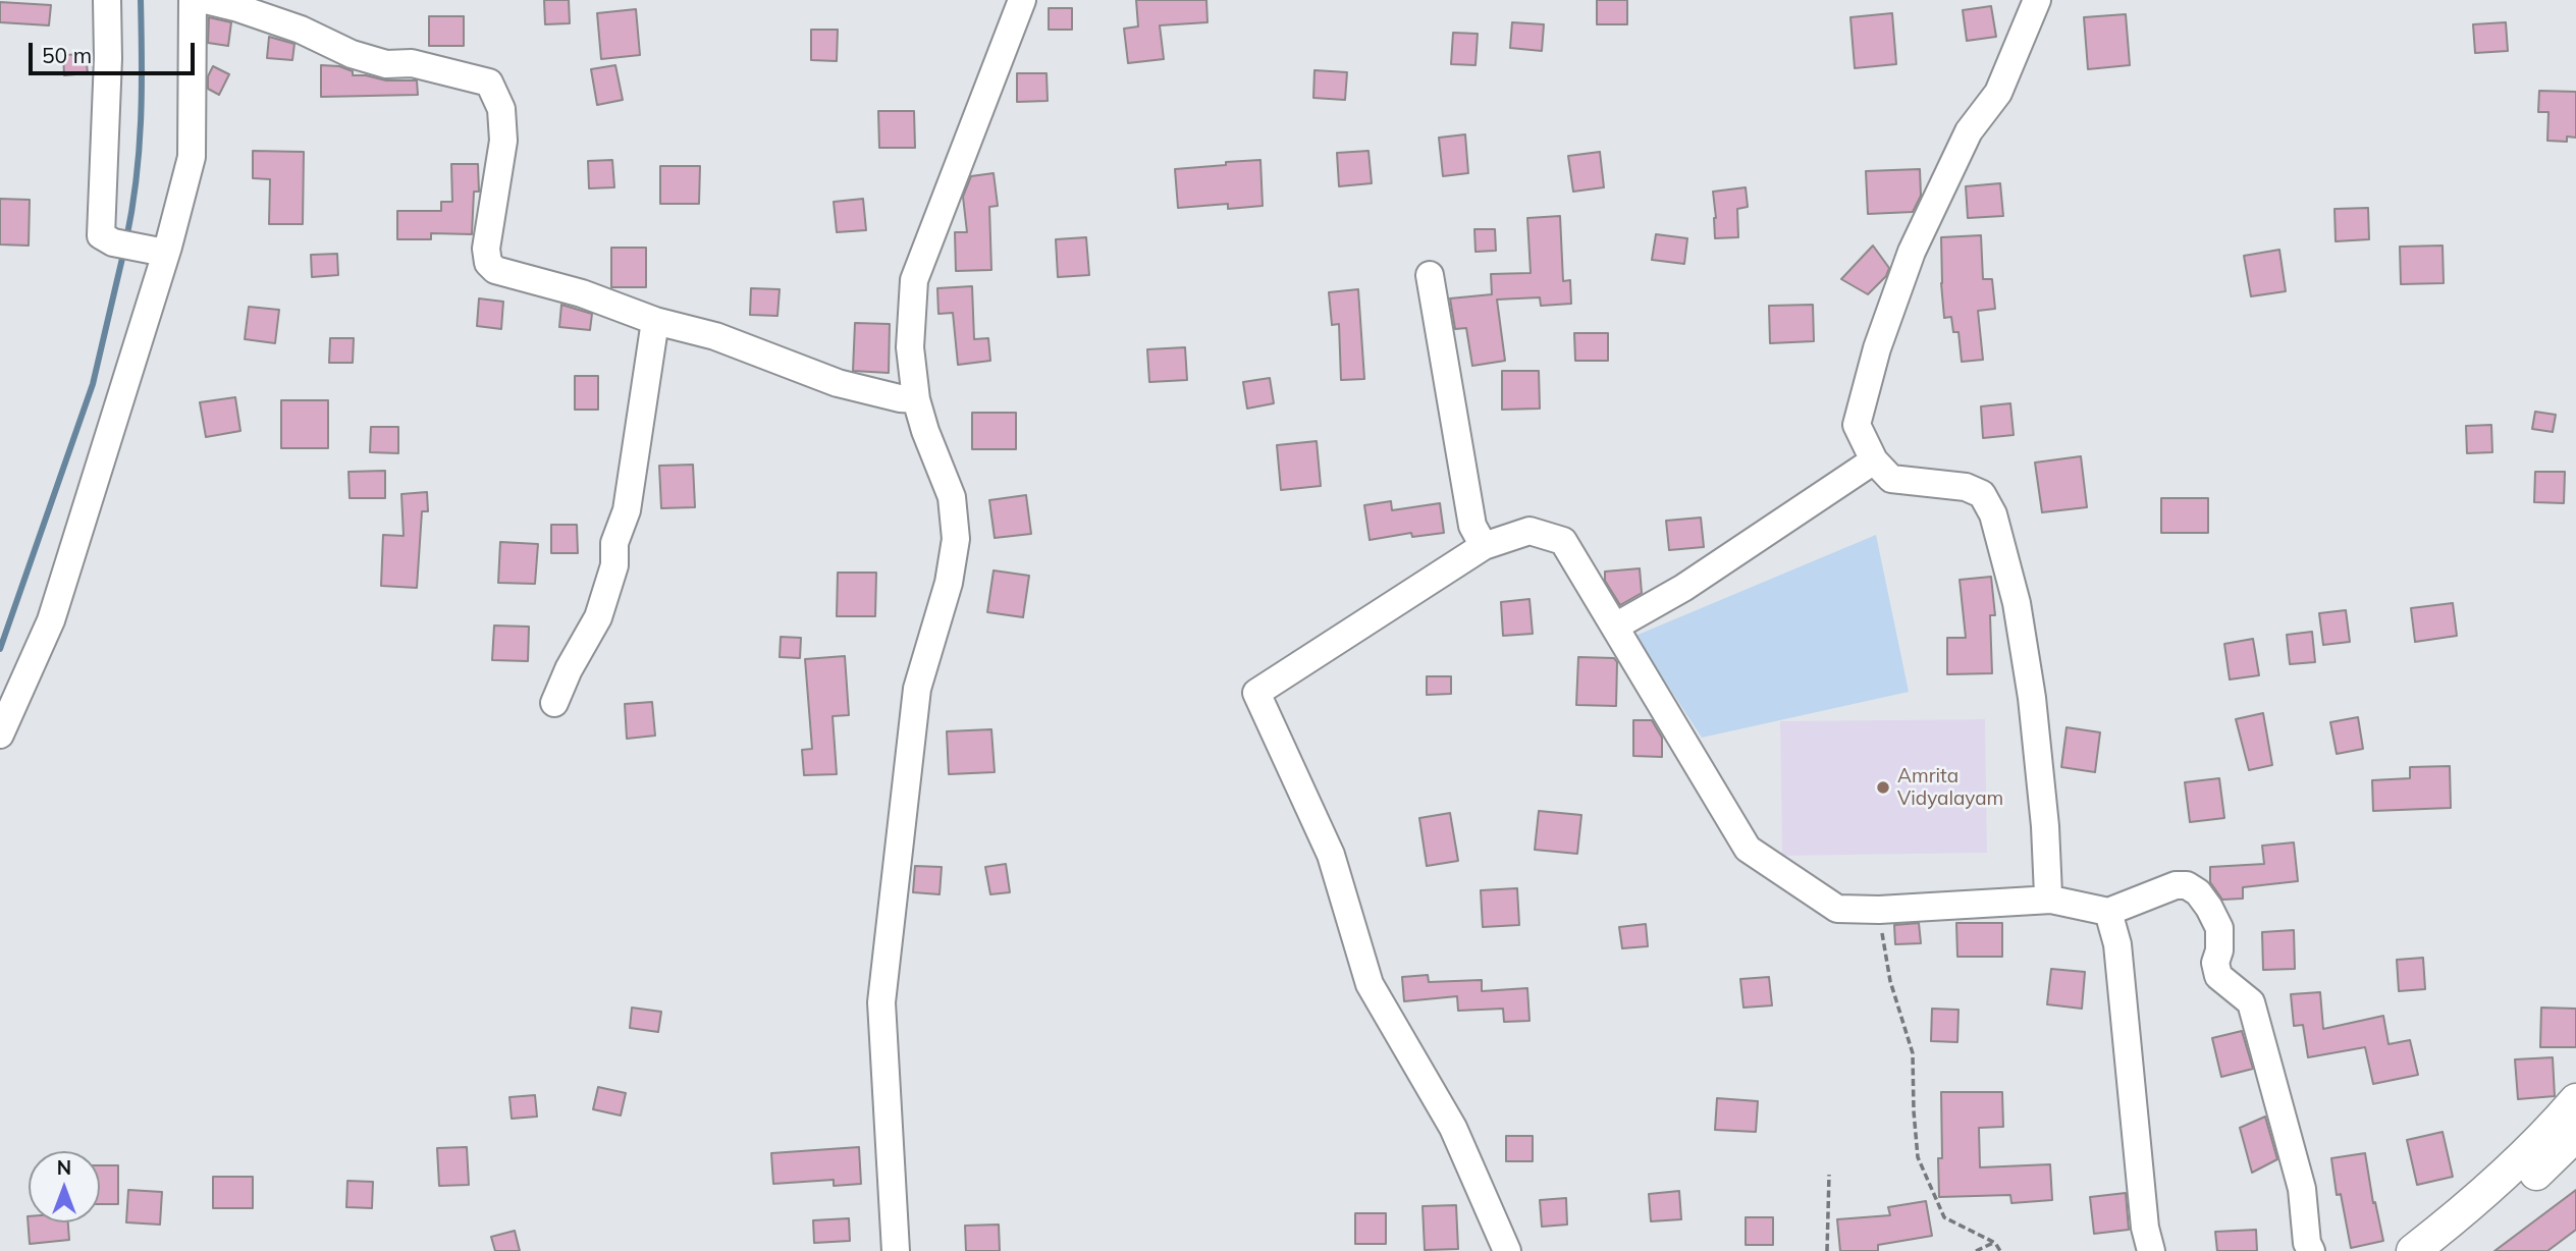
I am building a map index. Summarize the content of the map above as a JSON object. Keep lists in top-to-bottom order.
{
  "places": ["Amrita Vidyalayam"],
  "scale_bar": "50 m",
  "north": "top"
}
